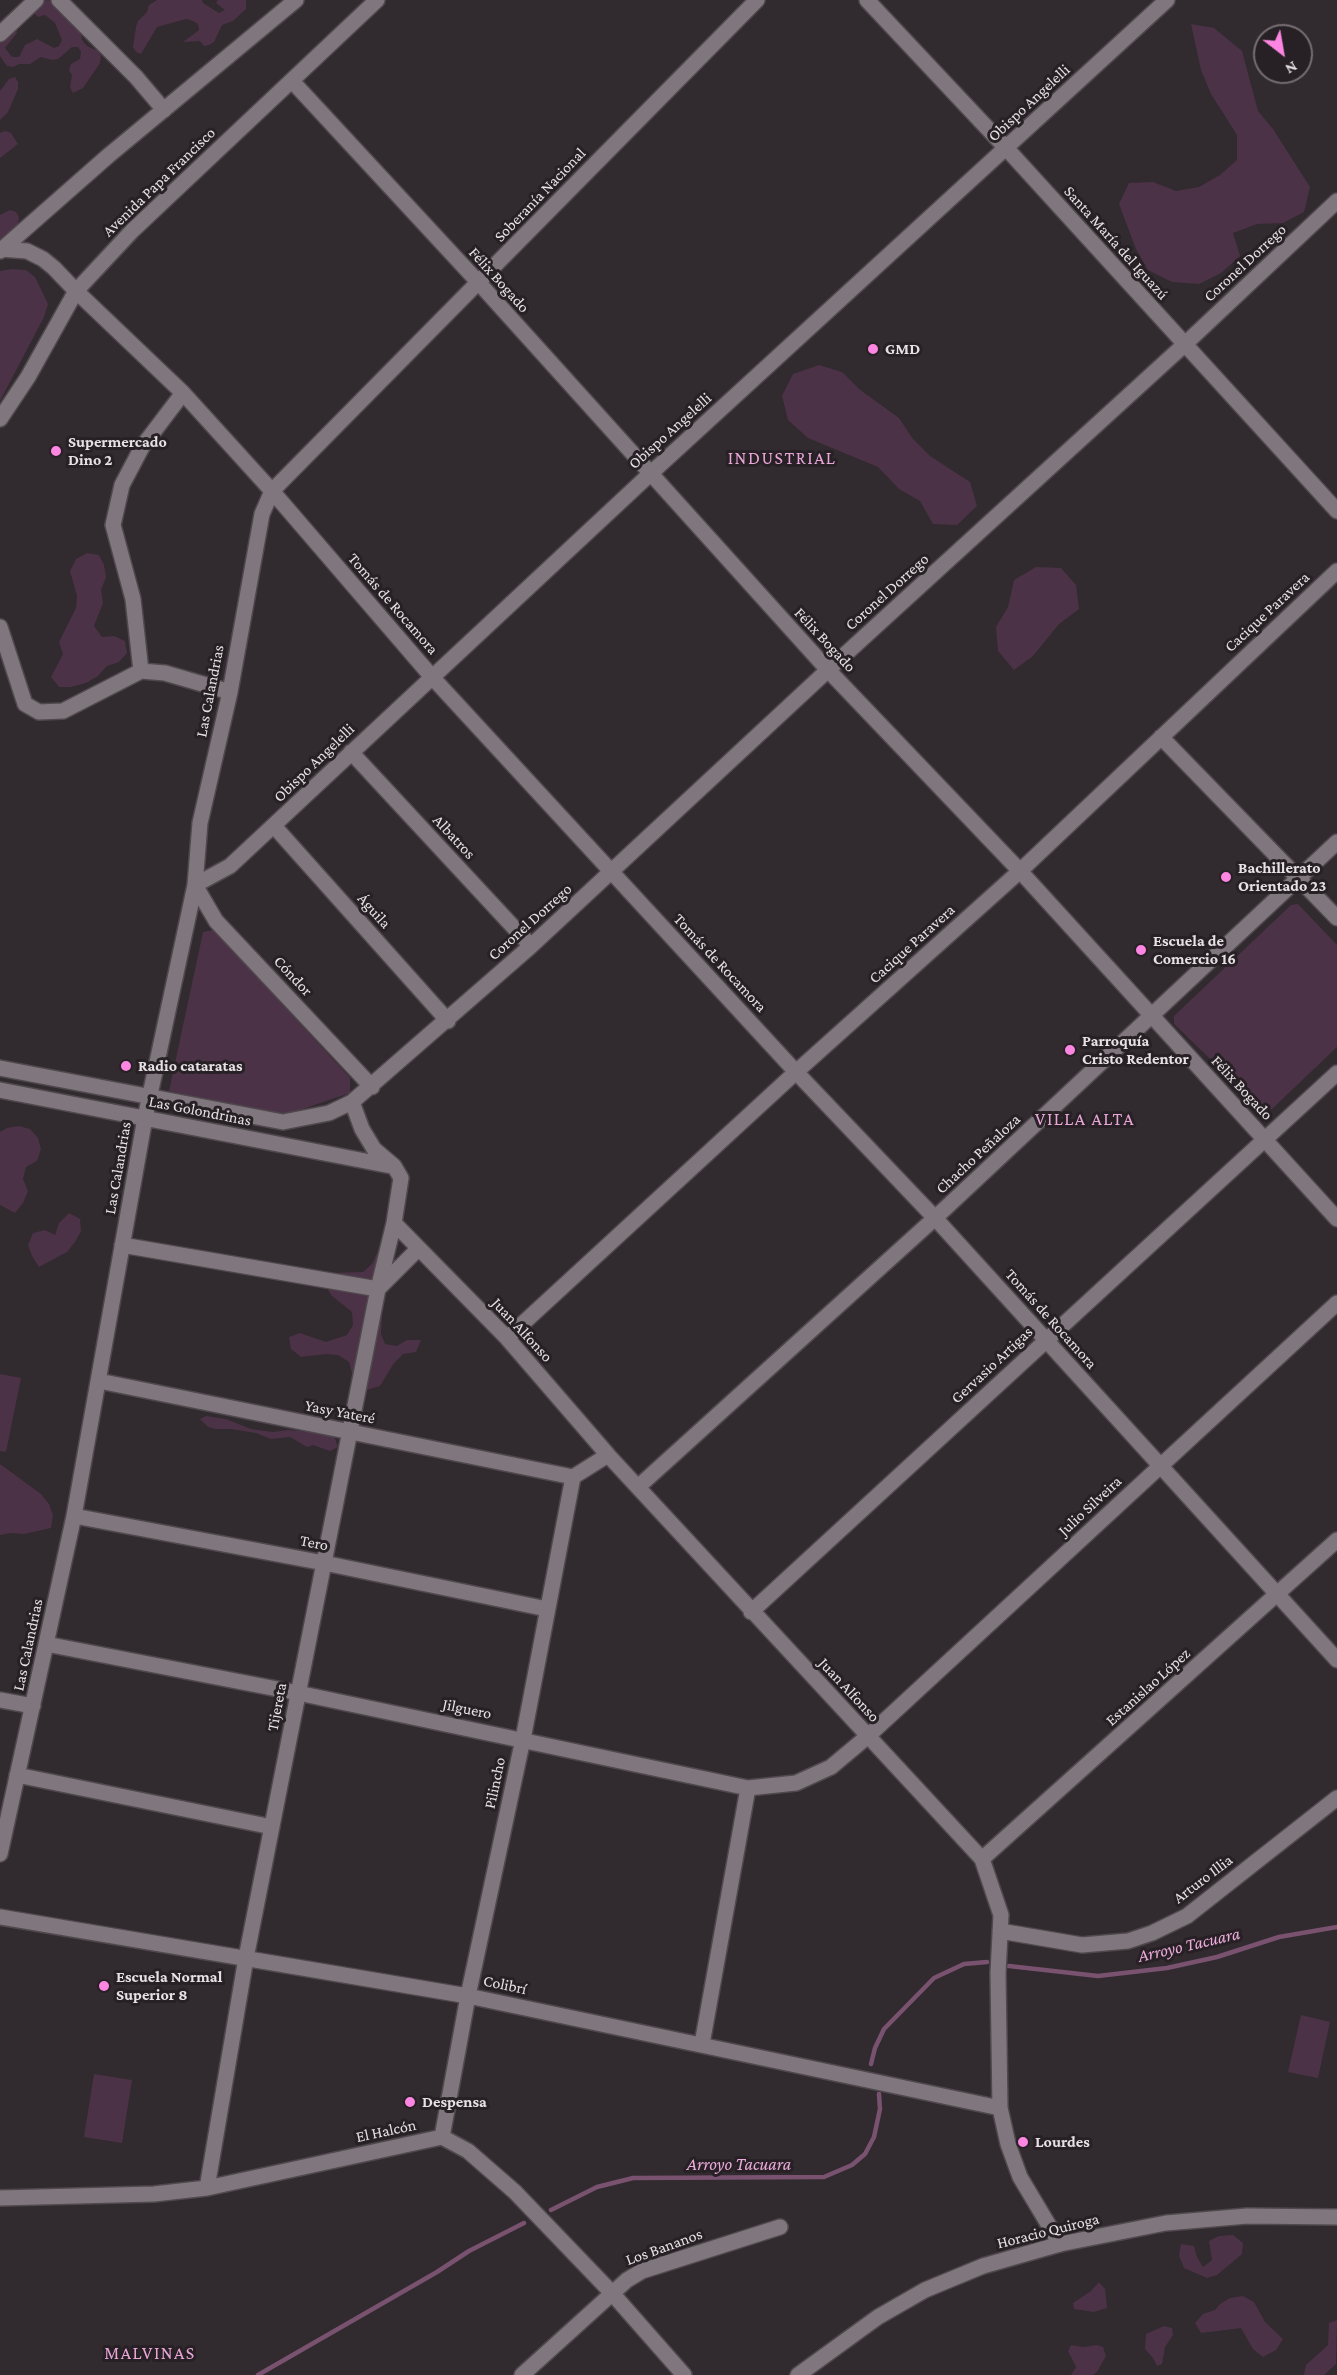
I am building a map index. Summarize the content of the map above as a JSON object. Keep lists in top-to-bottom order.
{
  "streets": {
    "street": [
      "Obispo Angelelli",
      "Avenida Papa Francisco",
      "Soberanía Nacional",
      "Santa María del Iguazú",
      "Coronel Dorrego",
      "Félix Bogado",
      "Tomás de Rocamora",
      "Cacique Paravera",
      "Las Calandrias",
      "Albatros",
      "Águila",
      "Cóndor",
      "Las Golondrinas",
      "Chacho Peñaloza",
      "Juan Alfonso",
      "Gervasio Artigas",
      "Yasy Yateré",
      "Julio Silveira",
      "Tero",
      "Estanislao López",
      "Tijereta",
      "Jilguero",
      "Pilincho",
      "Arturo Illia",
      "Colibrí",
      "El Halcón",
      "Horacio Quiroga",
      "Los Bananos"
    ]
  },
  "crossings": [
    ["Obispo Angelelli", "Santa María del Iguazú"],
    ["Obispo Angelelli", "Félix Bogado"],
    ["Obispo Angelelli", "Tomás de Rocamora"],
    ["Obispo Angelelli", "Las Calandrias"],
    ["Obispo Angelelli", "Albatros"],
    ["Obispo Angelelli", "Águila"],
    ["Obispo Angelelli", "Cóndor"],
    ["Avenida Papa Francisco", "Félix Bogado"],
    ["Avenida Papa Francisco", "Tomás de Rocamora"],
    ["Soberanía Nacional", "Félix Bogado"],
    ["Soberanía Nacional", "Tomás de Rocamora"],
    ["Soberanía Nacional", "Las Calandrias"],
    ["Santa María del Iguazú", "Coronel Dorrego"],
    ["Coronel Dorrego", "Félix Bogado"],
    ["Coronel Dorrego", "Tomás de Rocamora"],
    ["Coronel Dorrego", "Albatros"],
    ["Coronel Dorrego", "Águila"],
    ["Coronel Dorrego", "Cóndor"],
    ["Coronel Dorrego", "Las Golondrinas"],
    ["Félix Bogado", "Cacique Paravera"],
    ["Félix Bogado", "Chacho Peñaloza"],
    ["Félix Bogado", "Gervasio Artigas"],
    ["Tomás de Rocamora", "Cacique Paravera"],
    ["Tomás de Rocamora", "Las Calandrias"],
    ["Tomás de Rocamora", "Chacho Peñaloza"],
    ["Tomás de Rocamora", "Gervasio Artigas"],
    ["Tomás de Rocamora", "Julio Silveira"],
    ["Tomás de Rocamora", "Estanislao López"],
    ["Cacique Paravera", "Juan Alfonso"],
    ["Las Calandrias", "Cóndor"],
    ["Las Calandrias", "Las Golondrinas"],
    ["Las Calandrias", "Yasy Yateré"],
    ["Las Calandrias", "Tero"],
    ["Las Calandrias", "Jilguero"],
    ["Las Golondrinas", "Tijereta"],
    ["Chacho Peñaloza", "Juan Alfonso"],
    ["Juan Alfonso", "Gervasio Artigas"],
    ["Juan Alfonso", "Julio Silveira"],
    ["Juan Alfonso", "Estanislao López"],
    ["Juan Alfonso", "Tijereta"],
    ["Juan Alfonso", "Jilguero"],
    ["Juan Alfonso", "Arturo Illia"],
    ["Juan Alfonso", "Colibrí"],
    ["Juan Alfonso", "Horacio Quiroga"],
    ["Yasy Yateré", "Tijereta"],
    ["Yasy Yateré", "Pilincho"],
    ["Julio Silveira", "Jilguero"],
    ["Tero", "Tijereta"],
    ["Tero", "Pilincho"],
    ["Tijereta", "Jilguero"],
    ["Tijereta", "Colibrí"],
    ["Tijereta", "El Halcón"],
    ["Jilguero", "Pilincho"],
    ["Pilincho", "Colibrí"],
    ["Pilincho", "El Halcón"],
    ["El Halcón", "Los Bananos"]
  ],
  "districts": ["INDUSTRIAL", "VILLA ALTA", "MALVINAS"],
  "water": ["Arroyo Tacuara"],
  "places": [
    "GMD",
    "Supermercado Dino 2",
    "Bachillerato Orientado 23",
    "Escuela de Comercio 16",
    "Parroquía Cristo Redentor",
    "Radio cataratas",
    "Escuela Normal Superior 8",
    "Despensa",
    "Lourdes"
  ],
  "north": "bottom right"
}
